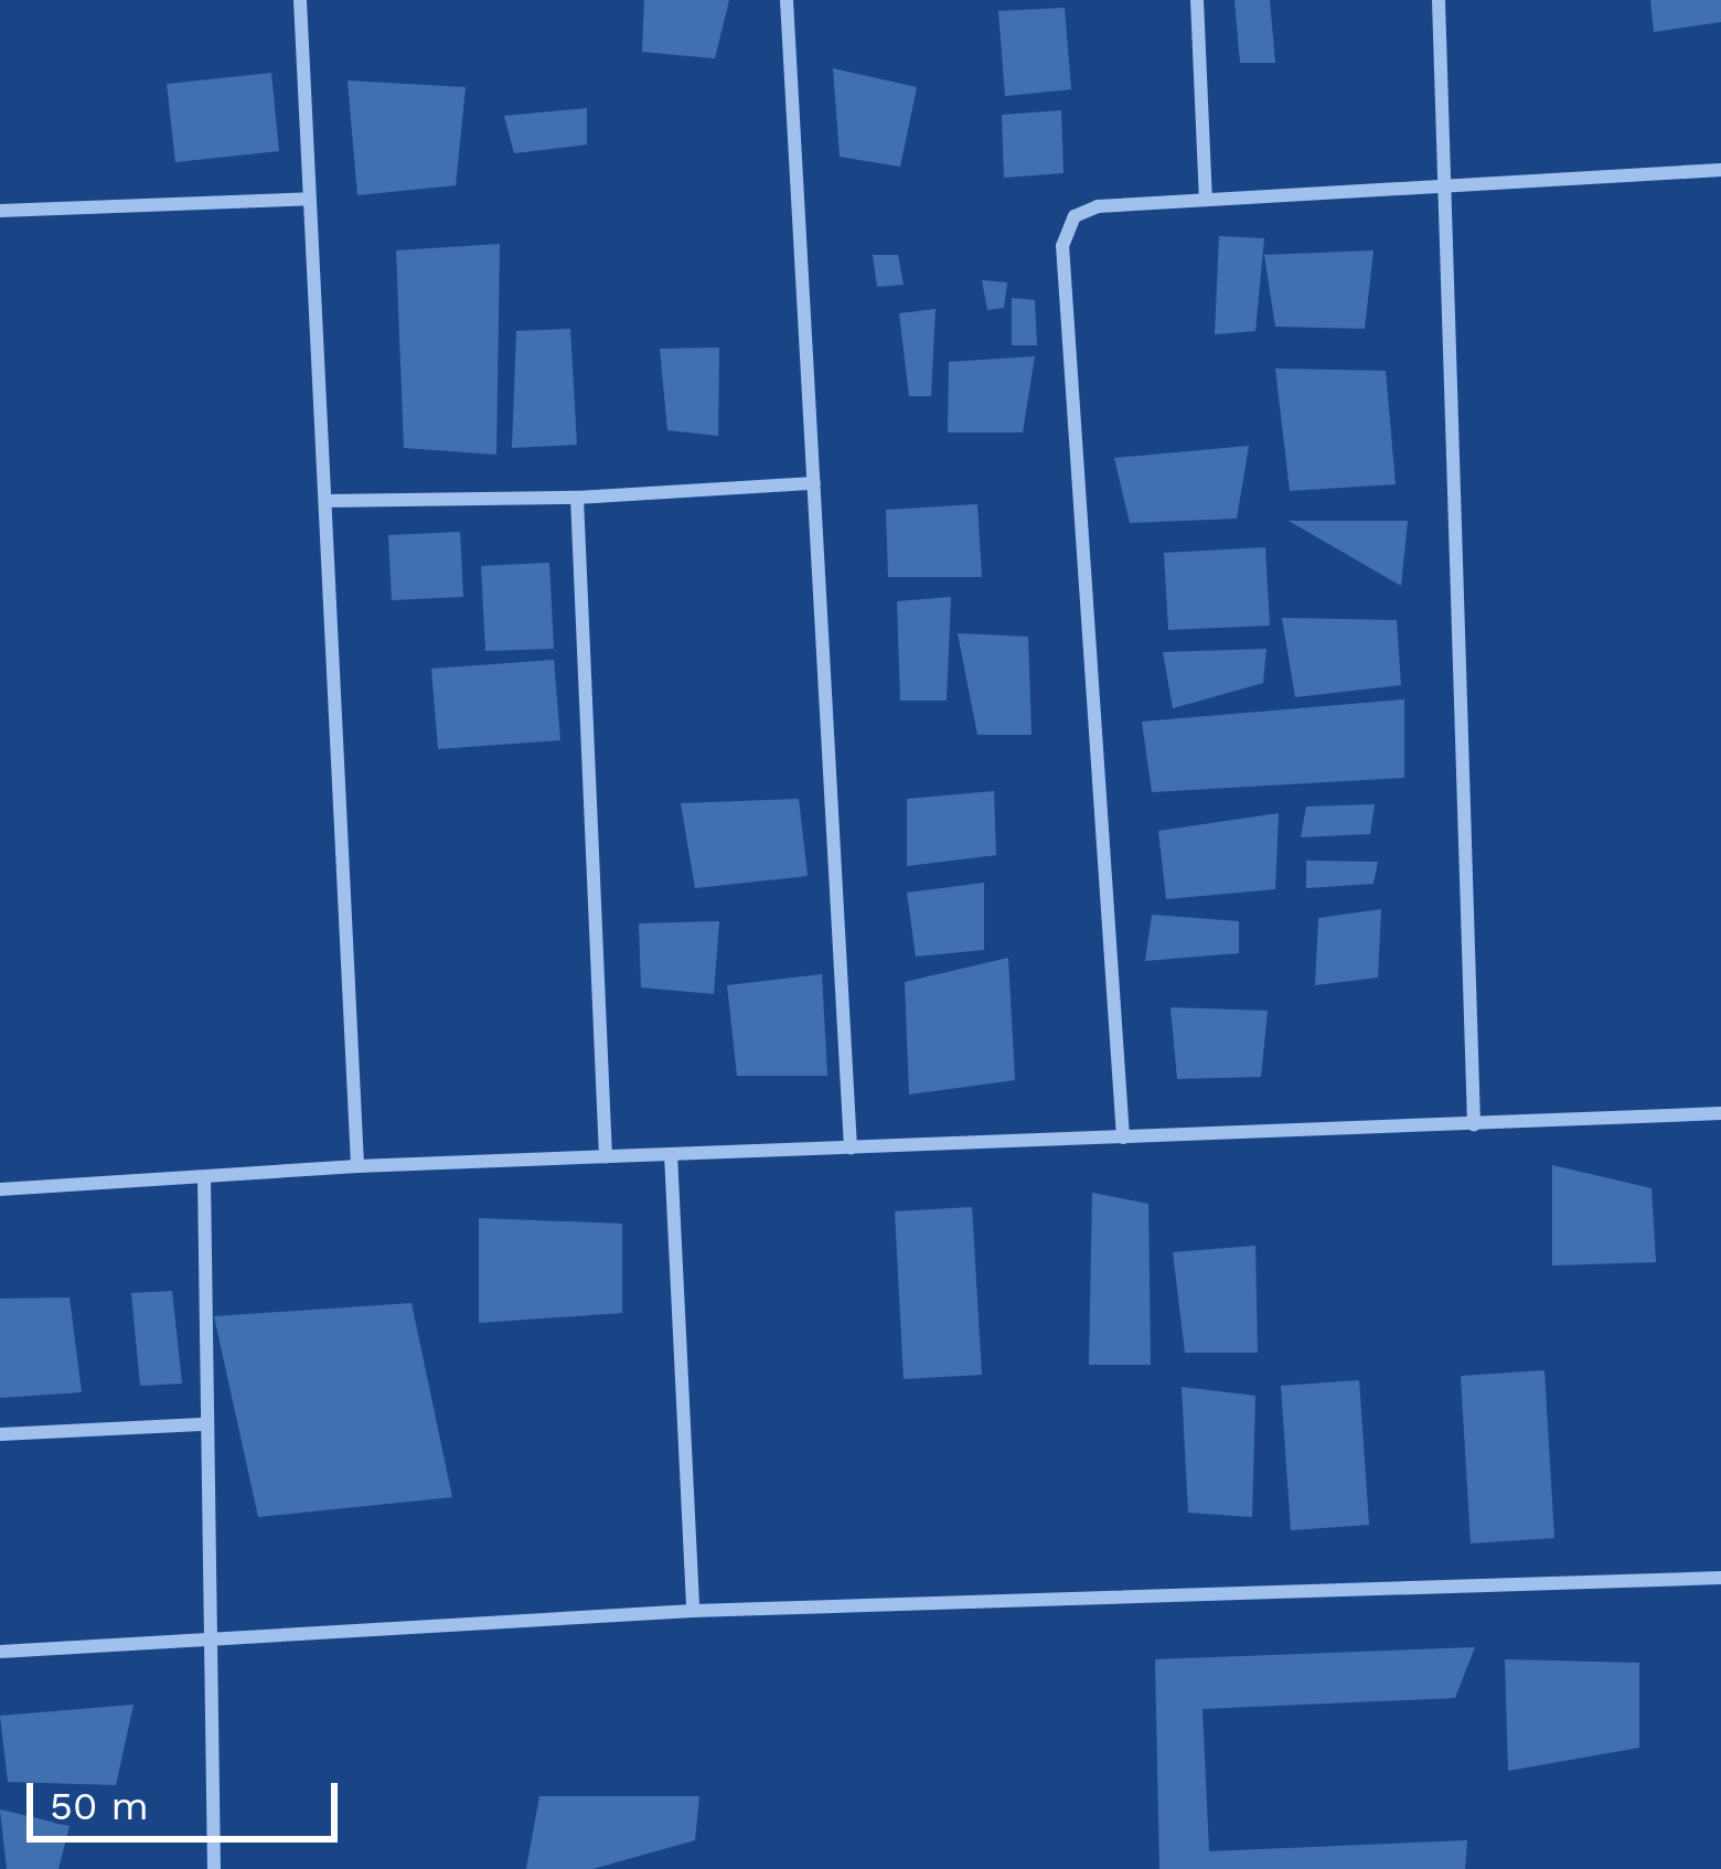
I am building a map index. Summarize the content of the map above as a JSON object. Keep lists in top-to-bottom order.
{
  "scale_bar": "50 m"
}
